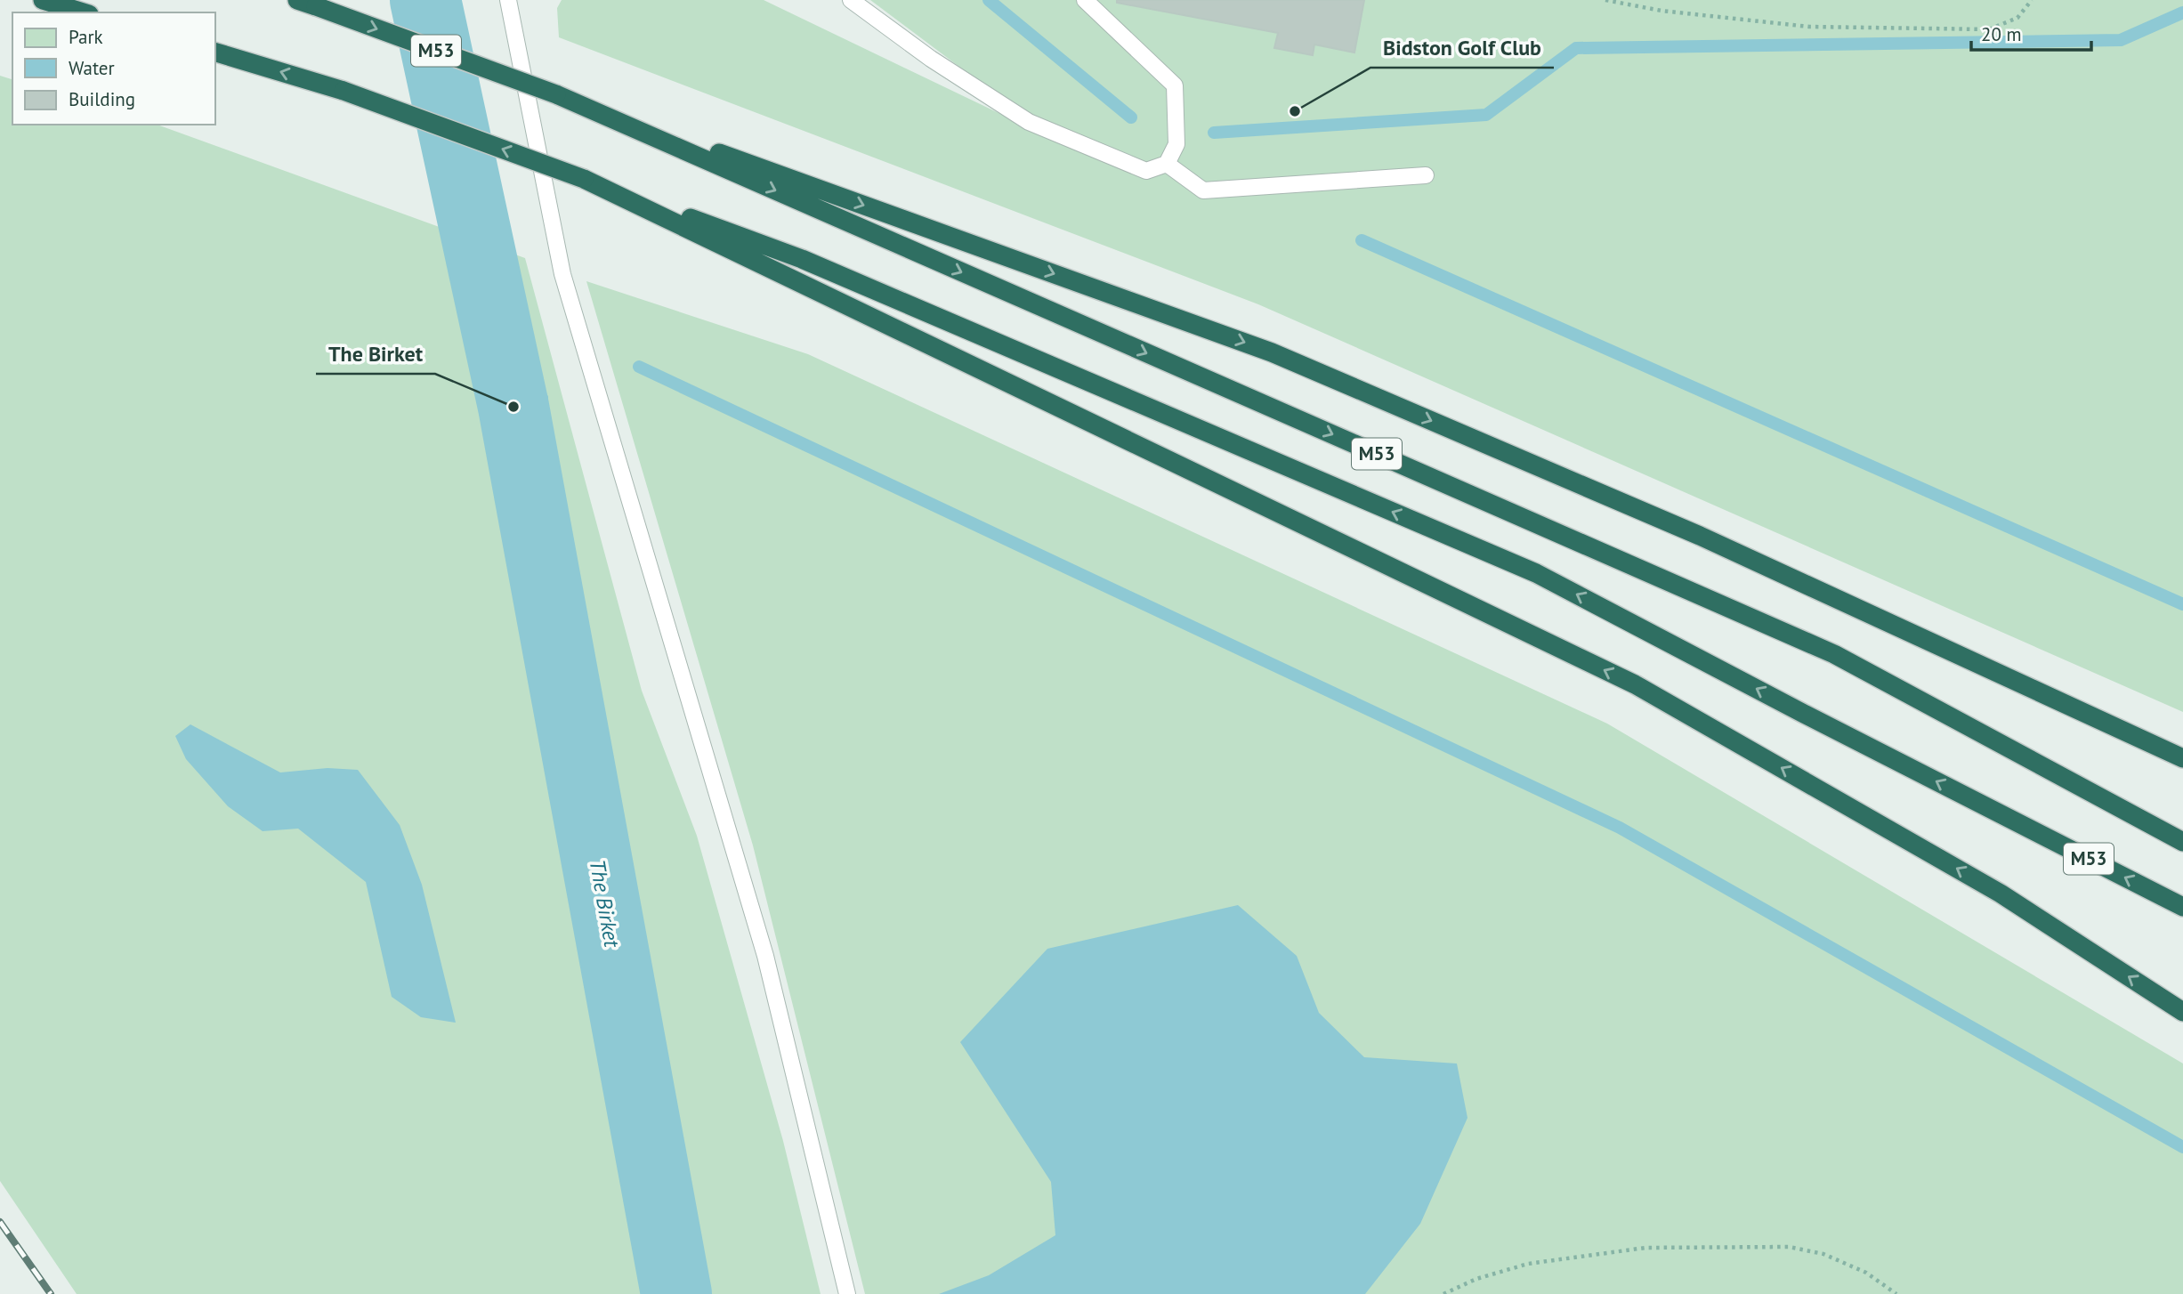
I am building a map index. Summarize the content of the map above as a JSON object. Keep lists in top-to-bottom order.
{
  "streets": {
    "highway": ["M53"]
  },
  "water": ["The Birket"],
  "places": ["Bidston Golf Club", "The Birket"],
  "legend": ["Park", "Water", "Building"],
  "scale_bar": "20 m"
}
